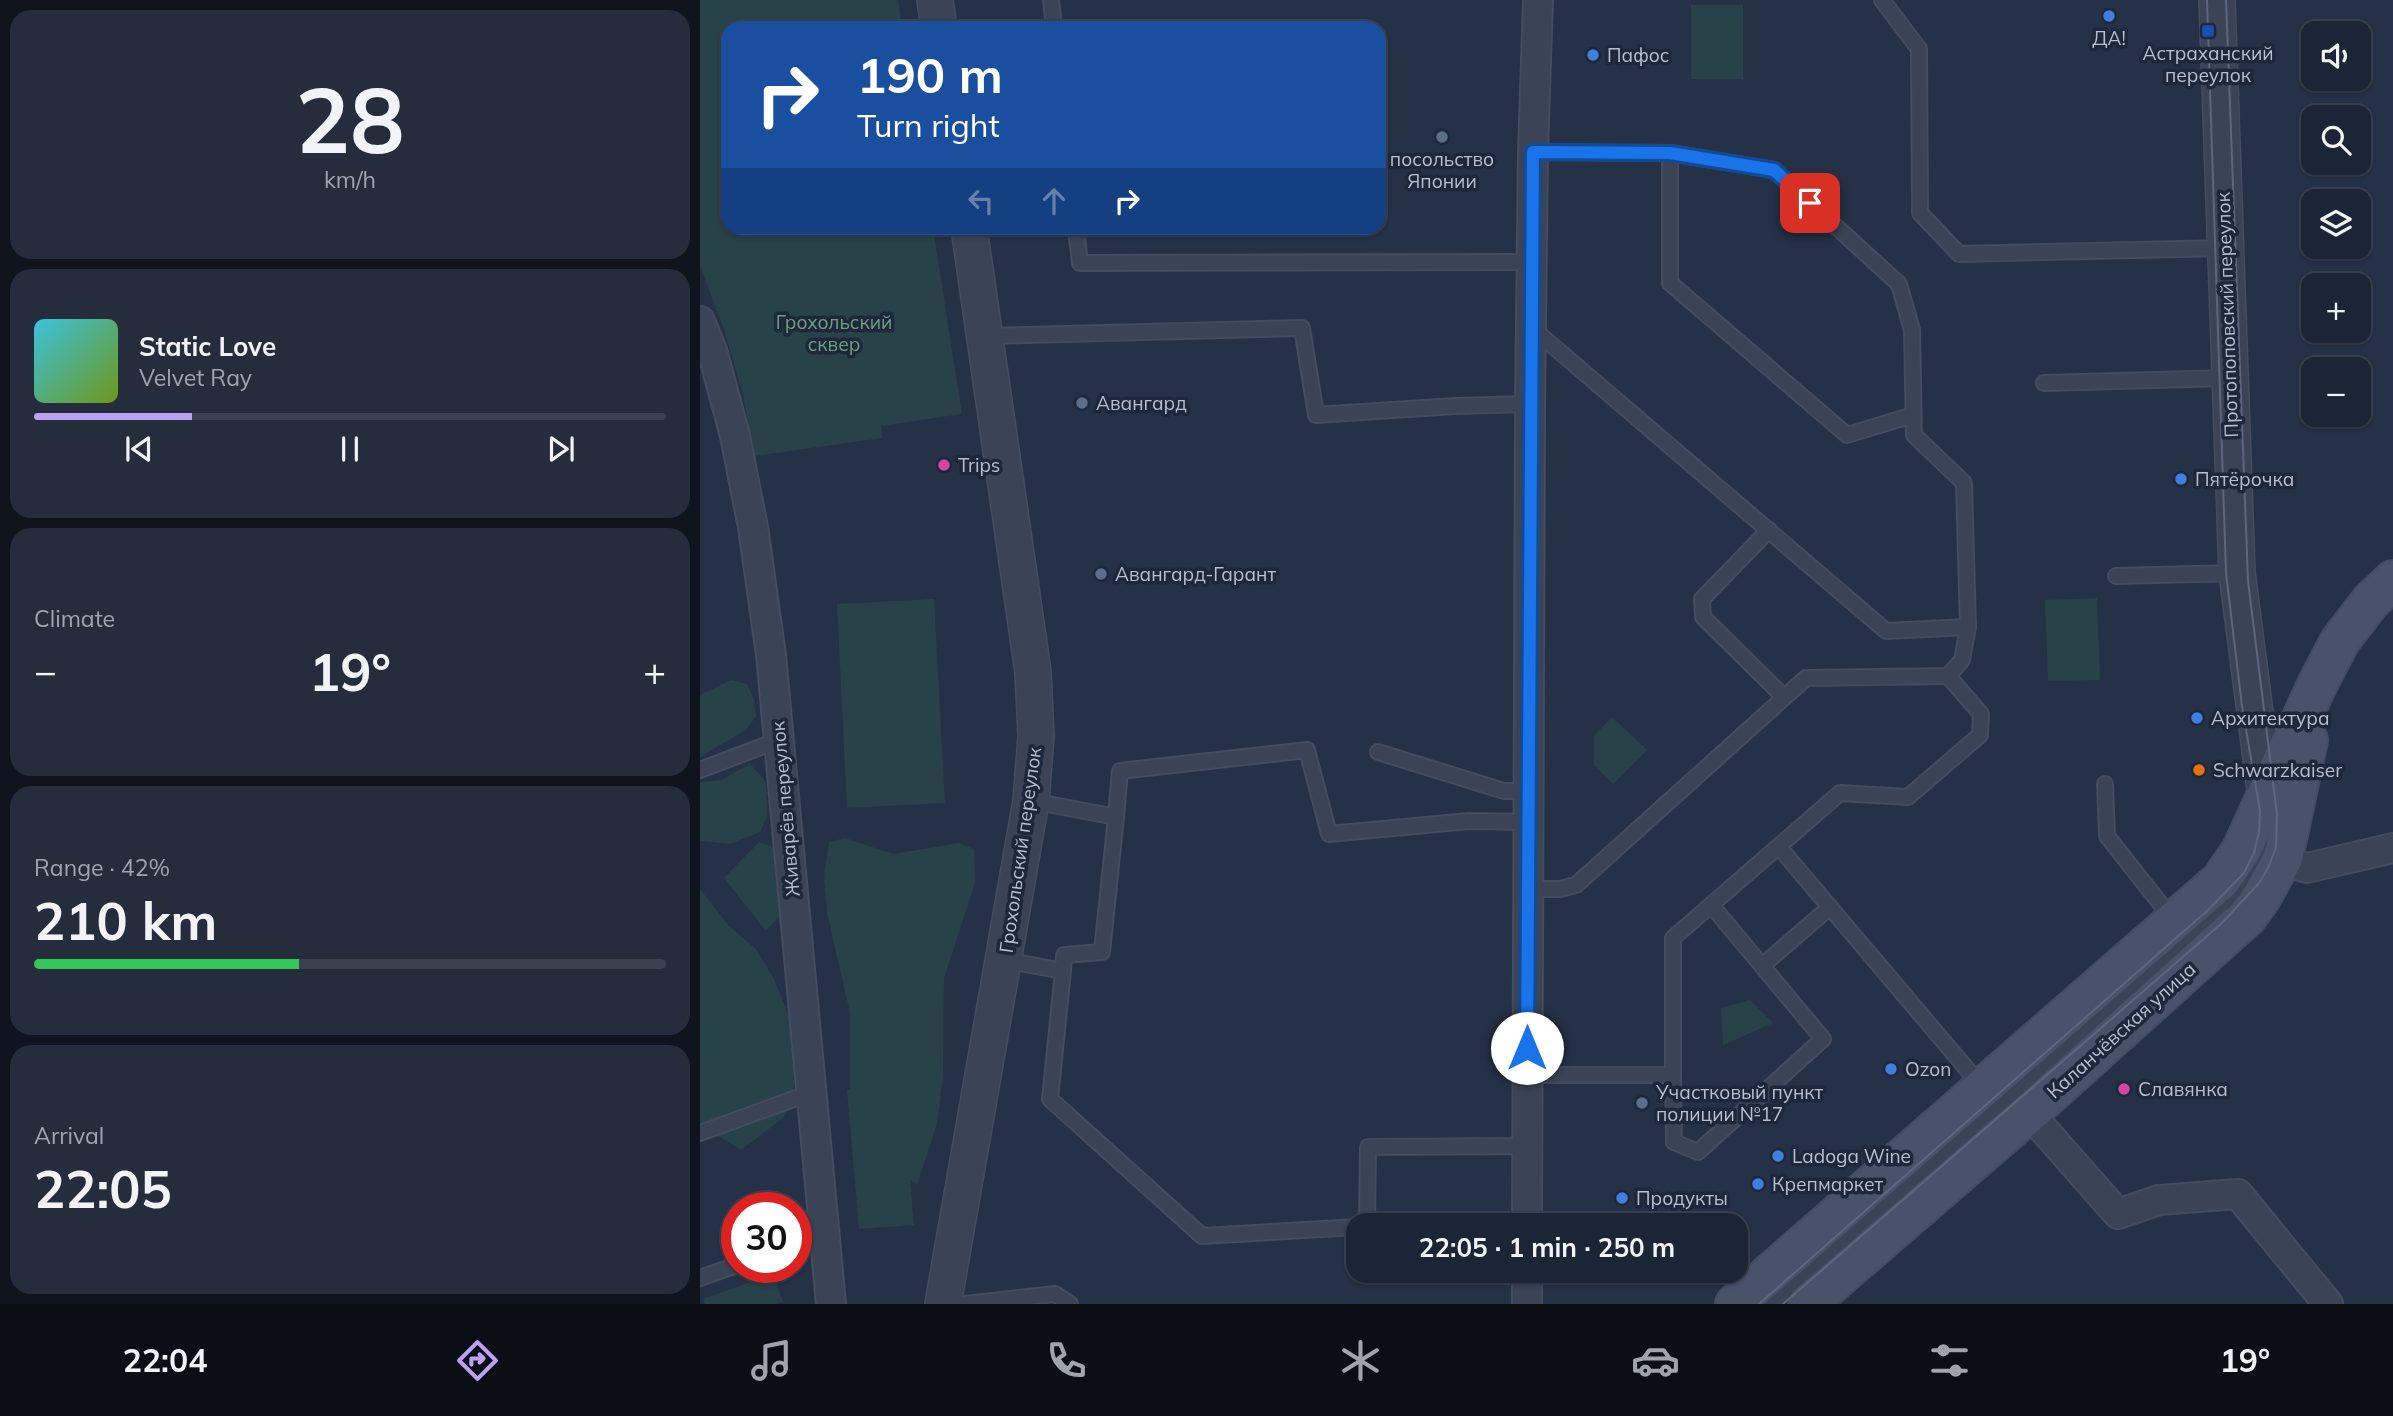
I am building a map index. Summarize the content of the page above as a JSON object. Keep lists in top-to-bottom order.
{
  "streets": {
    "main road": ["Каланчёвская улица"],
    "street": ["Протопоповский переулок", "Живарёв переулок", "Грохольский переулок"]
  },
  "crossings": [
    ["Протопоповский переулок", "Каланчёвская улица"]
  ],
  "parks": ["Грохольский сквер"],
  "places": {
    "other": [
      "ДА!",
      "Пафос",
      "посольство Японии",
      "Авангард",
      "Trips",
      "Пятёрочка",
      "Авангард-Гарант",
      "Архитектура",
      "Schwarzkaiser",
      "Ozon",
      "Славянка",
      "Участковый пункт полиции №17",
      "Ladoga Wine",
      "Крепмаркет",
      "Продукты"
    ],
    "transit": ["Астраханский переулок"]
  },
  "page": {
    "tile": [
      ["28", "km/h"],
      "Climate",
      ["Range · 42%", "210 km"],
      ["Arrival", "22:05"]
    ],
    "map_buttons": ["+", "−"],
    "turn": ["190 m", "Turn right"],
    "song": ["Static Love", "Velvet Ray"],
    "heat": ["−", "19°", "+"],
    "limit": "30",
    "trip": "22:05 · 1 min · 250 m",
    "tabs": ["22:04", "19°"]
  }
}
